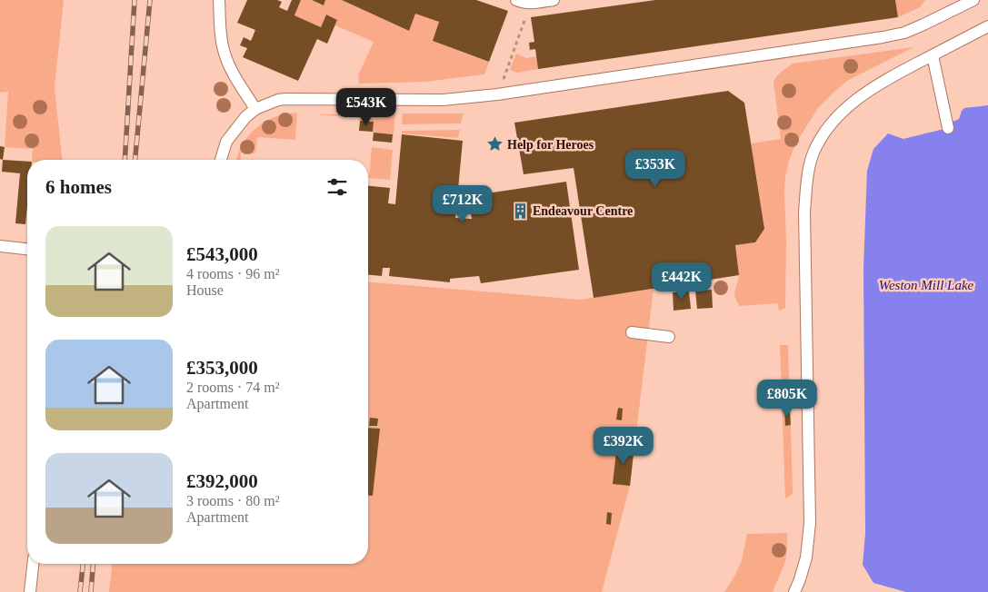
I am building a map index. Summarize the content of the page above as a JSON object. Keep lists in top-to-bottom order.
{
  "water": ["Weston Mill Lake"],
  "places": {
    "place": ["Help for Heroes"],
    "building": ["Endeavour Centre"]
  },
  "page": {
    "price": [
      "£543K",
      "£353K",
      "£712K",
      "£442K",
      "£805K",
      "£392K"
    ],
    "heading": "6 homes",
    "list": [
      {
        "name": "£543,000",
        "note": "4 rooms · 96 m² · House"
      },
      {
        "name": "£353,000",
        "note": "2 rooms · 74 m² · Apartment"
      },
      {
        "name": "£392,000",
        "note": "3 rooms · 80 m² · Apartment"
      }
    ]
  }
}
